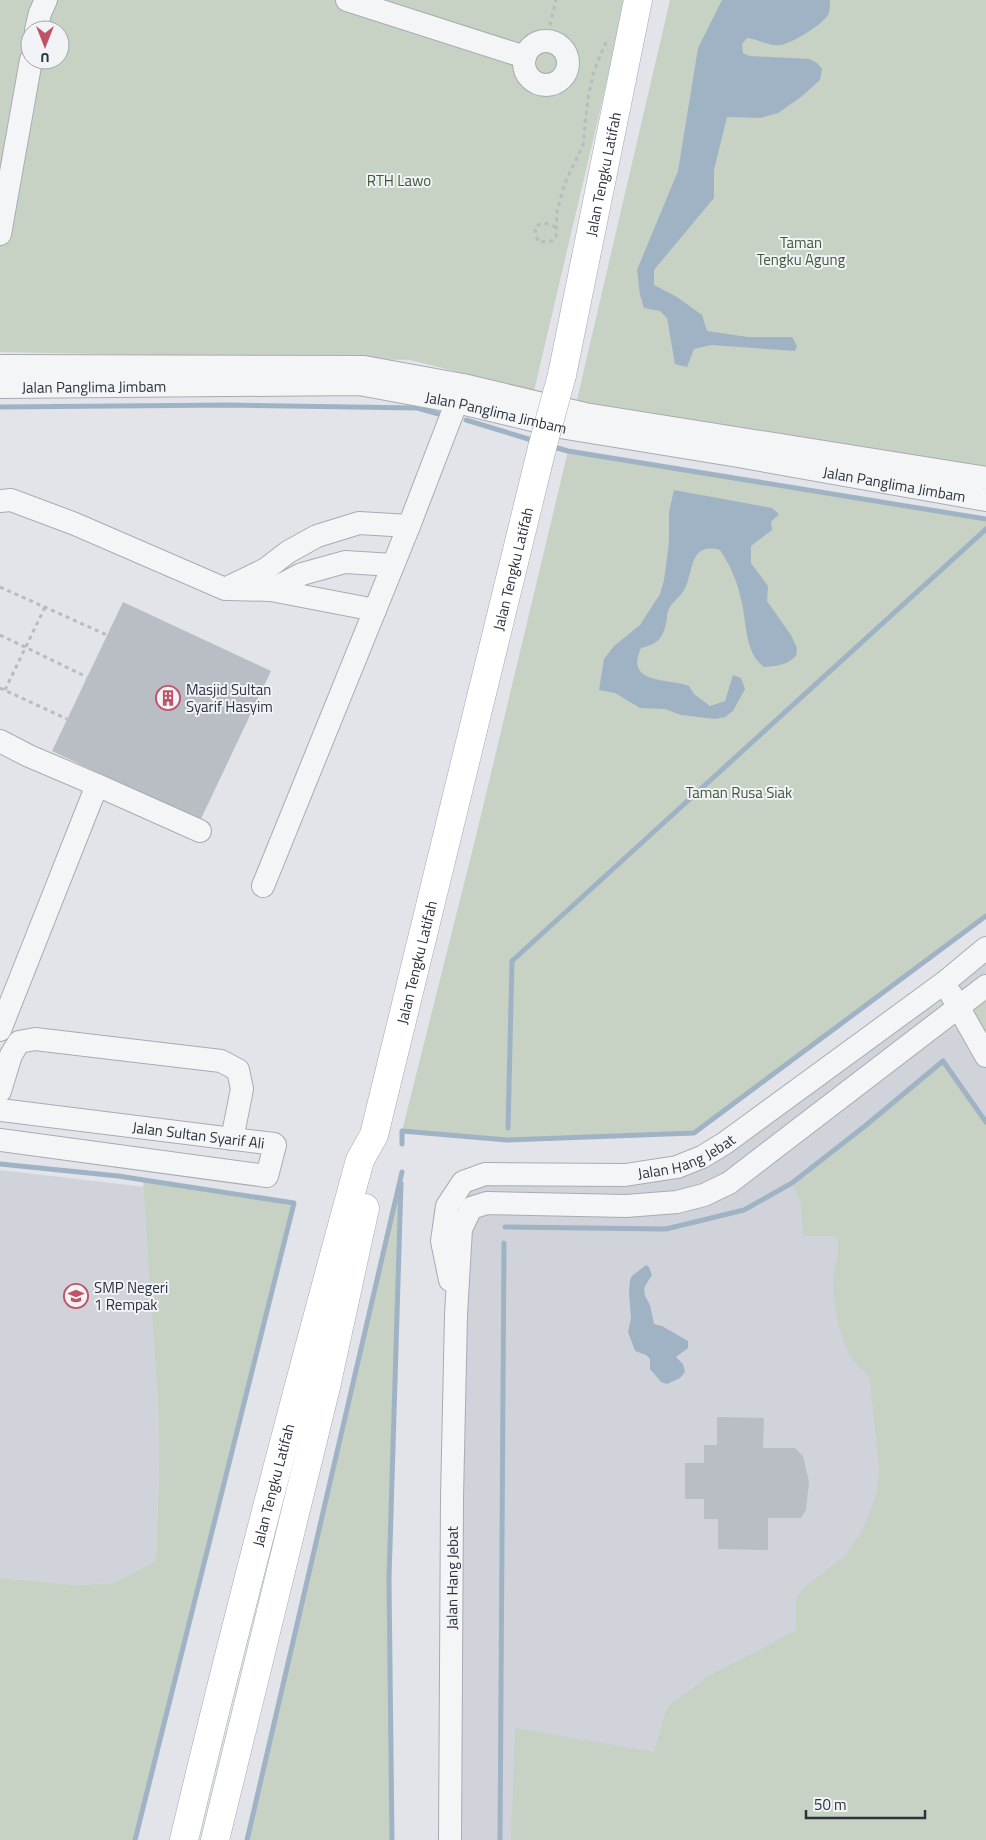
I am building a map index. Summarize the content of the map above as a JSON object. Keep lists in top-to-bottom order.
{
  "streets": {
    "main road": ["Jalan Tengku Latifah"],
    "street": ["Jalan Panglima Jimbam", "Jalan Sultan Syarif Ali", "Jalan Hang Jebat"]
  },
  "parks": ["RTH Lawo", "Taman Tengku Agung", "Taman Rusa Siak"],
  "places": {
    "building": ["Masjid Sultan Syarif Hasyim"],
    "school or university": ["SMP Negeri 1 Rempak"]
  },
  "scale_bar": "50 m",
  "north": "bottom"
}
